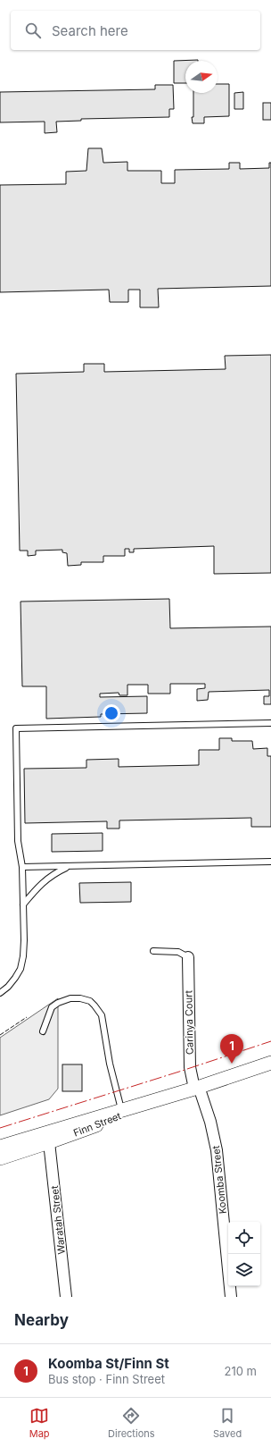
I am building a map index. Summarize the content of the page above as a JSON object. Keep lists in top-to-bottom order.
{
  "streets": {
    "street": [
      "Carinya Court",
      "Finn Street",
      "Koomba Street",
      "Waratah Street"
    ]
  },
  "crossings": [
    ["Carinya Court", "Finn Street"],
    ["Carinya Court", "Koomba Street"],
    ["Finn Street", "Koomba Street"],
    ["Finn Street", "Waratah Street"]
  ],
  "north": "right",
  "page": {
    "search": "Search here",
    "pins": "1",
    "heading": "Nearby",
    "list": [
      {
        "mark": "1",
        "name": "Koomba St/Finn St",
        "note": "Bus stop · Finn Street",
        "value": "210 m"
      }
    ],
    "nav": ["Map", "Directions", "Saved"]
  }
}
